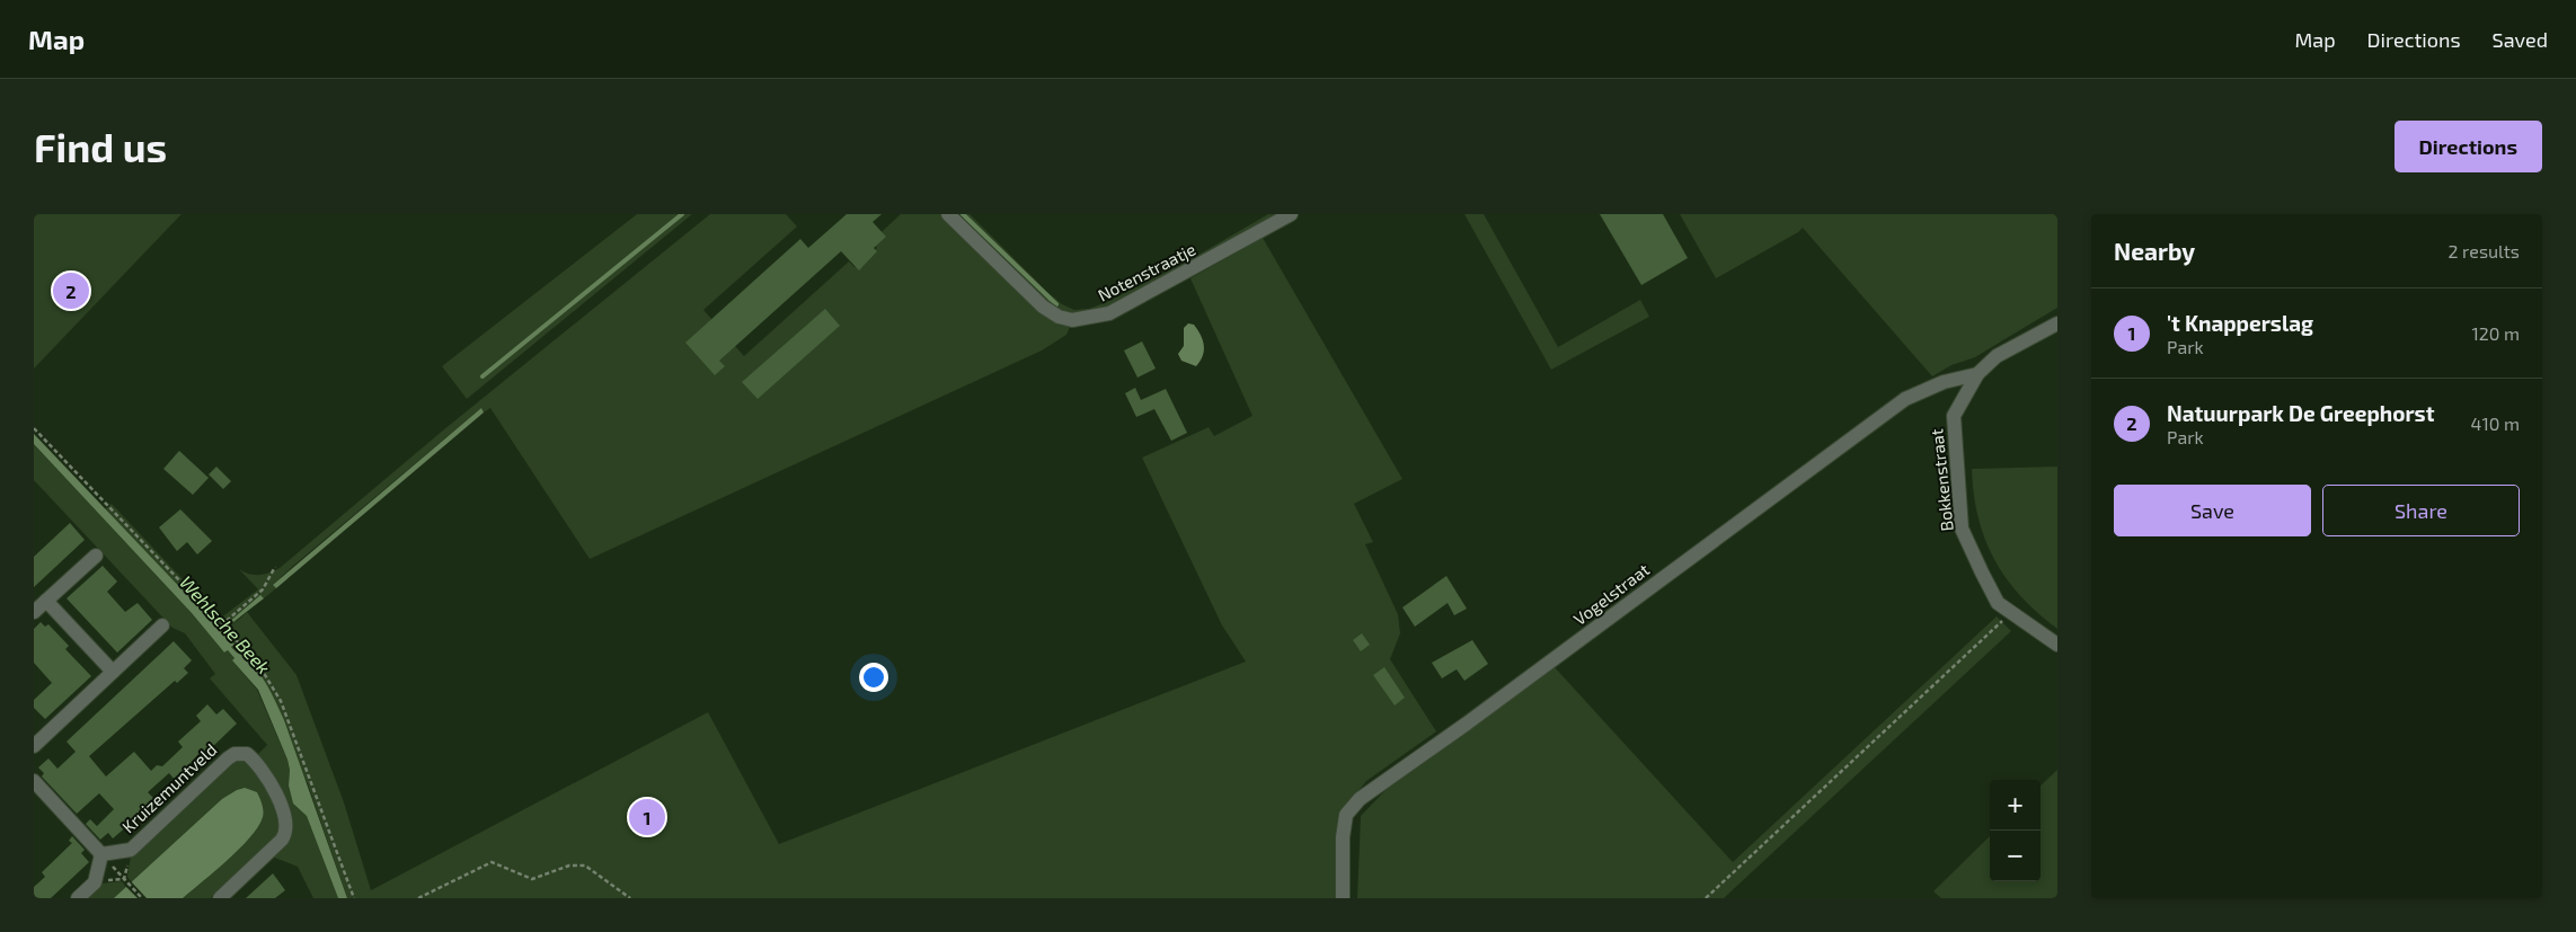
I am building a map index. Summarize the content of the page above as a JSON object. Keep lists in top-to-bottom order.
{
  "streets": {
    "street": [
      "Notenstraatje",
      "Bokkenstraat",
      "Vogelstraat",
      "Kruizemuntveld"
    ]
  },
  "crossings": [
    ["Bokkenstraat", "Vogelstraat"]
  ],
  "water": ["Wehlsche Beek"],
  "page": {
    "header": "Map",
    "nav": ["Map", "Directions", "Saved"],
    "buttons": [
      "Directions",
      ["Save", "Share"]
    ],
    "title": "Find us",
    "heading": ["Nearby", "2 results"],
    "pins": ["2", "1"],
    "list": [
      {
        "mark": "1",
        "name": "'t Knapperslag",
        "note": "Park",
        "value": "120 m"
      },
      {
        "mark": "2",
        "name": "Natuurpark De Greephorst",
        "note": "Park",
        "value": "410 m"
      }
    ],
    "map_buttons": ["+", "−"]
  }
}
